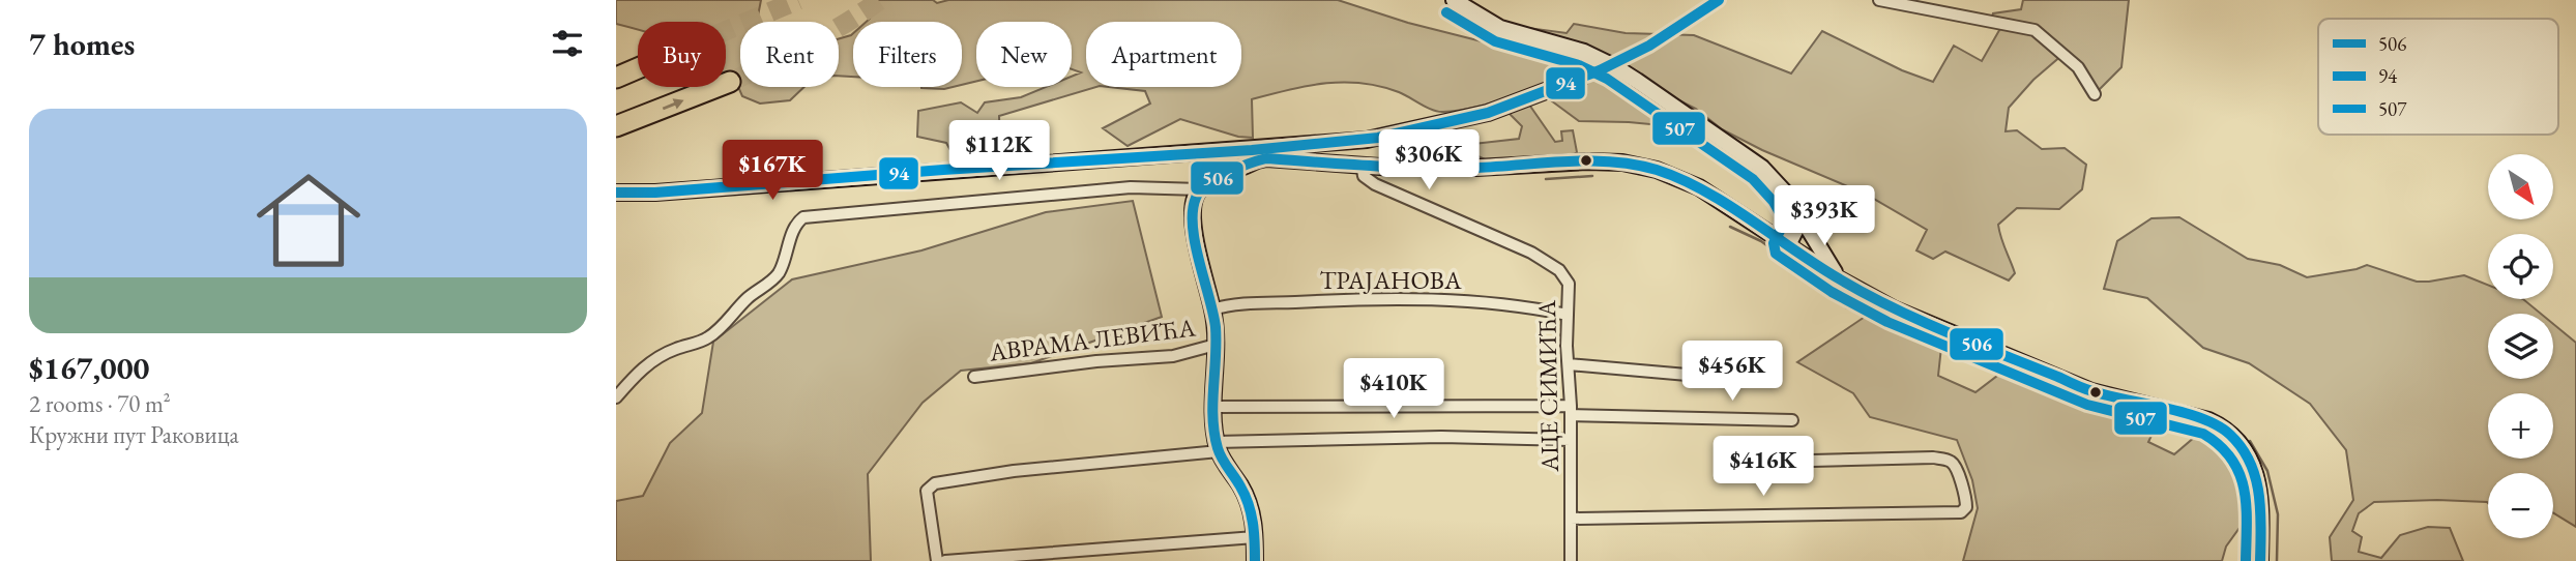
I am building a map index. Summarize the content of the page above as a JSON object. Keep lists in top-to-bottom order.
{
  "streets": {
    "street": ["ТРАЈАНОВА", "АВРАМА ЛЕВИЋА", "АЦЕ СИМИЋА"]
  },
  "crossings": [
    ["ТРАЈАНОВА", "АЦЕ СИМИЋА"]
  ],
  "lines": ["transit line 94", "transit line 507", "transit line 506"],
  "legend": ["506", "94", "507"],
  "north": "bottom right",
  "page": {
    "heading": "7 homes",
    "chip": [
      "Buy",
      "Rent",
      "Filters",
      "New",
      "Apartment"
    ],
    "list": [
      {
        "name": "$167,000",
        "note": "2 rooms · 70 m² · Кружни пут Раковица"
      }
    ],
    "price": [
      "$112K",
      "$306K",
      "$167K",
      "$393K",
      "$456K",
      "$410K",
      "$416K"
    ],
    "map_buttons": ["+", "−"]
  }
}
